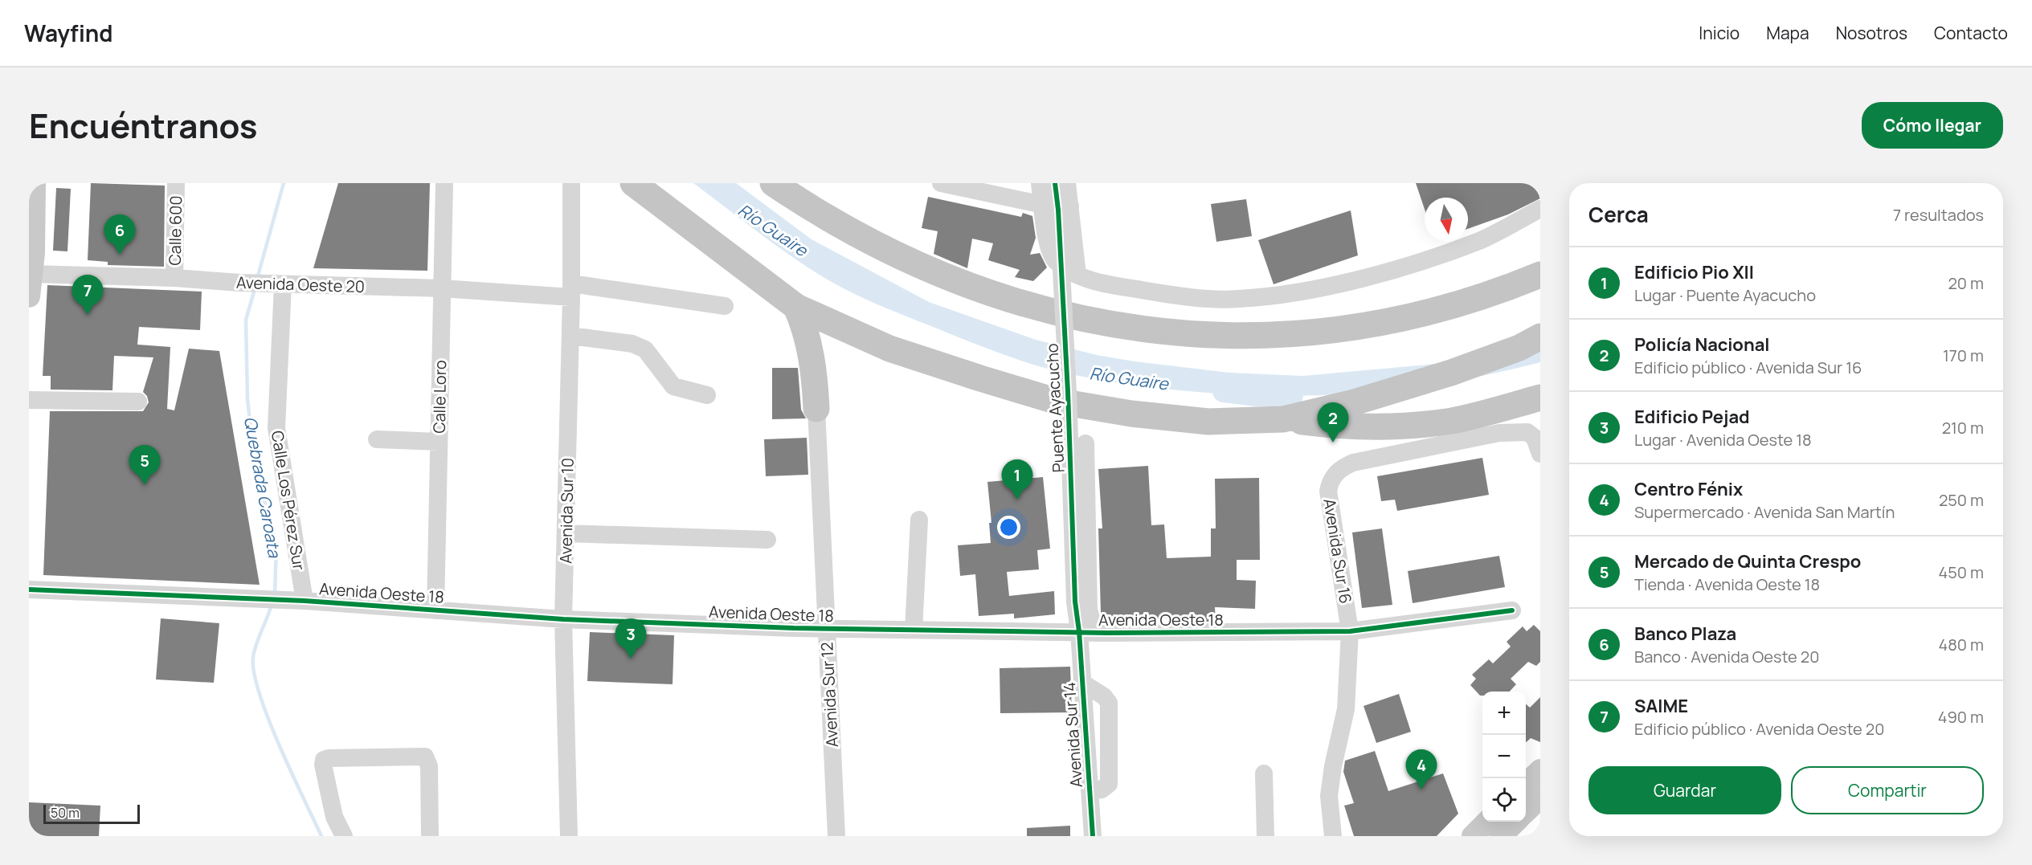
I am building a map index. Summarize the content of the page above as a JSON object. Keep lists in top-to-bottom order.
{
  "streets": {
    "street": [
      "Calle 600",
      "Avenida Oeste 20",
      "Calle Loro",
      "Puente Ayacucho",
      "Calle Los Pérez Sur",
      "Avenida Sur 10",
      "Avenida Sur 16",
      "Avenida Oeste 18",
      "Avenida Sur 12",
      "Avenida Sur 14"
    ]
  },
  "crossings": [
    ["Calle 600", "Avenida Oeste 20"],
    ["Avenida Oeste 20", "Calle Loro"],
    ["Avenida Oeste 20", "Calle Los Pérez Sur"],
    ["Avenida Oeste 20", "Avenida Sur 10"],
    ["Calle Loro", "Avenida Oeste 18"],
    ["Puente Ayacucho", "Avenida Oeste 18"],
    ["Puente Ayacucho", "Avenida Sur 14"],
    ["Calle Los Pérez Sur", "Avenida Oeste 18"],
    ["Avenida Sur 10", "Avenida Oeste 18"],
    ["Avenida Sur 16", "Avenida Oeste 18"],
    ["Avenida Oeste 18", "Avenida Sur 12"],
    ["Avenida Oeste 18", "Avenida Sur 14"]
  ],
  "water": ["Río Guaire", "Quebrada Caroata"],
  "scale_bar": "50 m",
  "north": "bottom",
  "page": {
    "header": "Wayfind",
    "nav": [
      "Inicio",
      "Mapa",
      "Nosotros",
      "Contacto"
    ],
    "title": "Encuéntranos",
    "buttons": [
      "Cómo llegar",
      ["Guardar", "Compartir"]
    ],
    "heading": ["Cerca", "7 resultados"],
    "pins": [
      "6",
      "7",
      "2",
      "5",
      "1",
      "3",
      "4"
    ],
    "list": [
      {
        "mark": "1",
        "name": "Edificio Pio XII",
        "note": "Lugar · Puente Ayacucho",
        "value": "20 m"
      },
      {
        "mark": "2",
        "name": "Policía Nacional",
        "note": "Edificio público · Avenida Sur 16",
        "value": "170 m"
      },
      {
        "mark": "3",
        "name": "Edificio Pejad",
        "note": "Lugar · Avenida Oeste 18",
        "value": "210 m"
      },
      {
        "mark": "4",
        "name": "Centro Fénix",
        "note": "Supermercado · Avenida San Martín",
        "value": "250 m"
      },
      {
        "mark": "5",
        "name": "Mercado de Quinta Crespo",
        "note": "Tienda · Avenida Oeste 18",
        "value": "450 m"
      },
      {
        "mark": "6",
        "name": "Banco Plaza",
        "note": "Banco · Avenida Oeste 20",
        "value": "480 m"
      },
      {
        "mark": "7",
        "name": "SAIME",
        "note": "Edificio público · Avenida Oeste 20",
        "value": "490 m"
      }
    ],
    "map_buttons": ["+", "−"],
    "scale": "50 m"
  }
}
